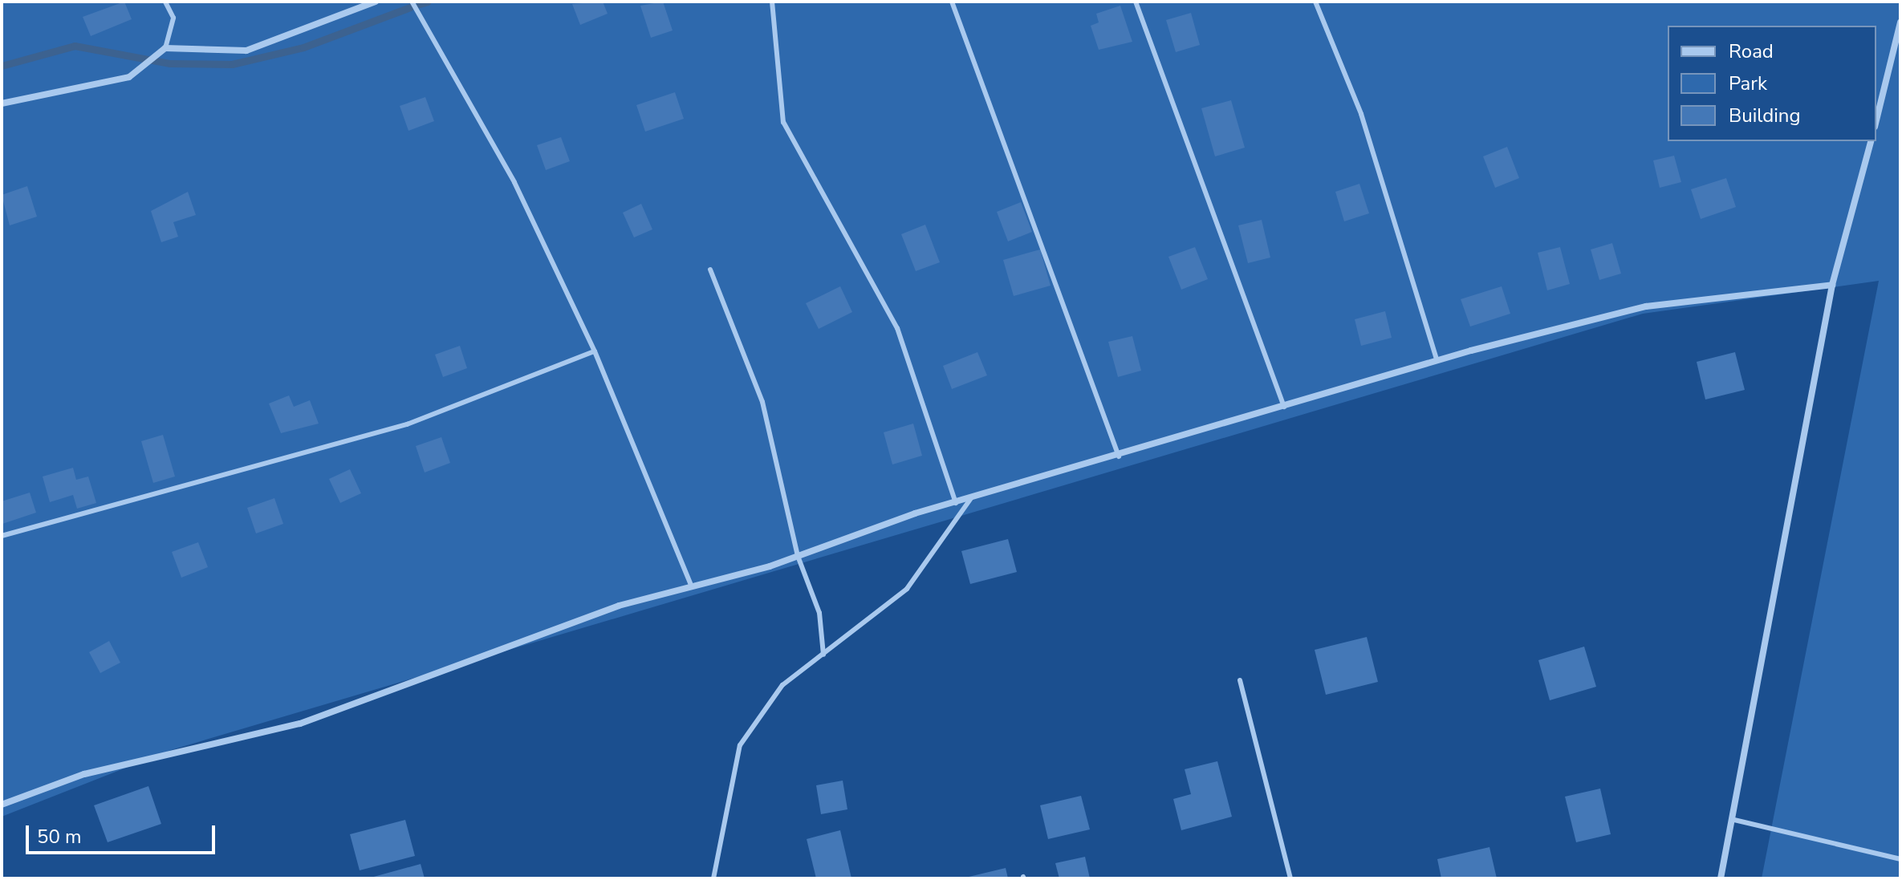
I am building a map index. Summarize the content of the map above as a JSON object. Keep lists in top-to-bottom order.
{
  "legend": ["Road", "Park", "Building"],
  "scale_bar": "50 m"
}
